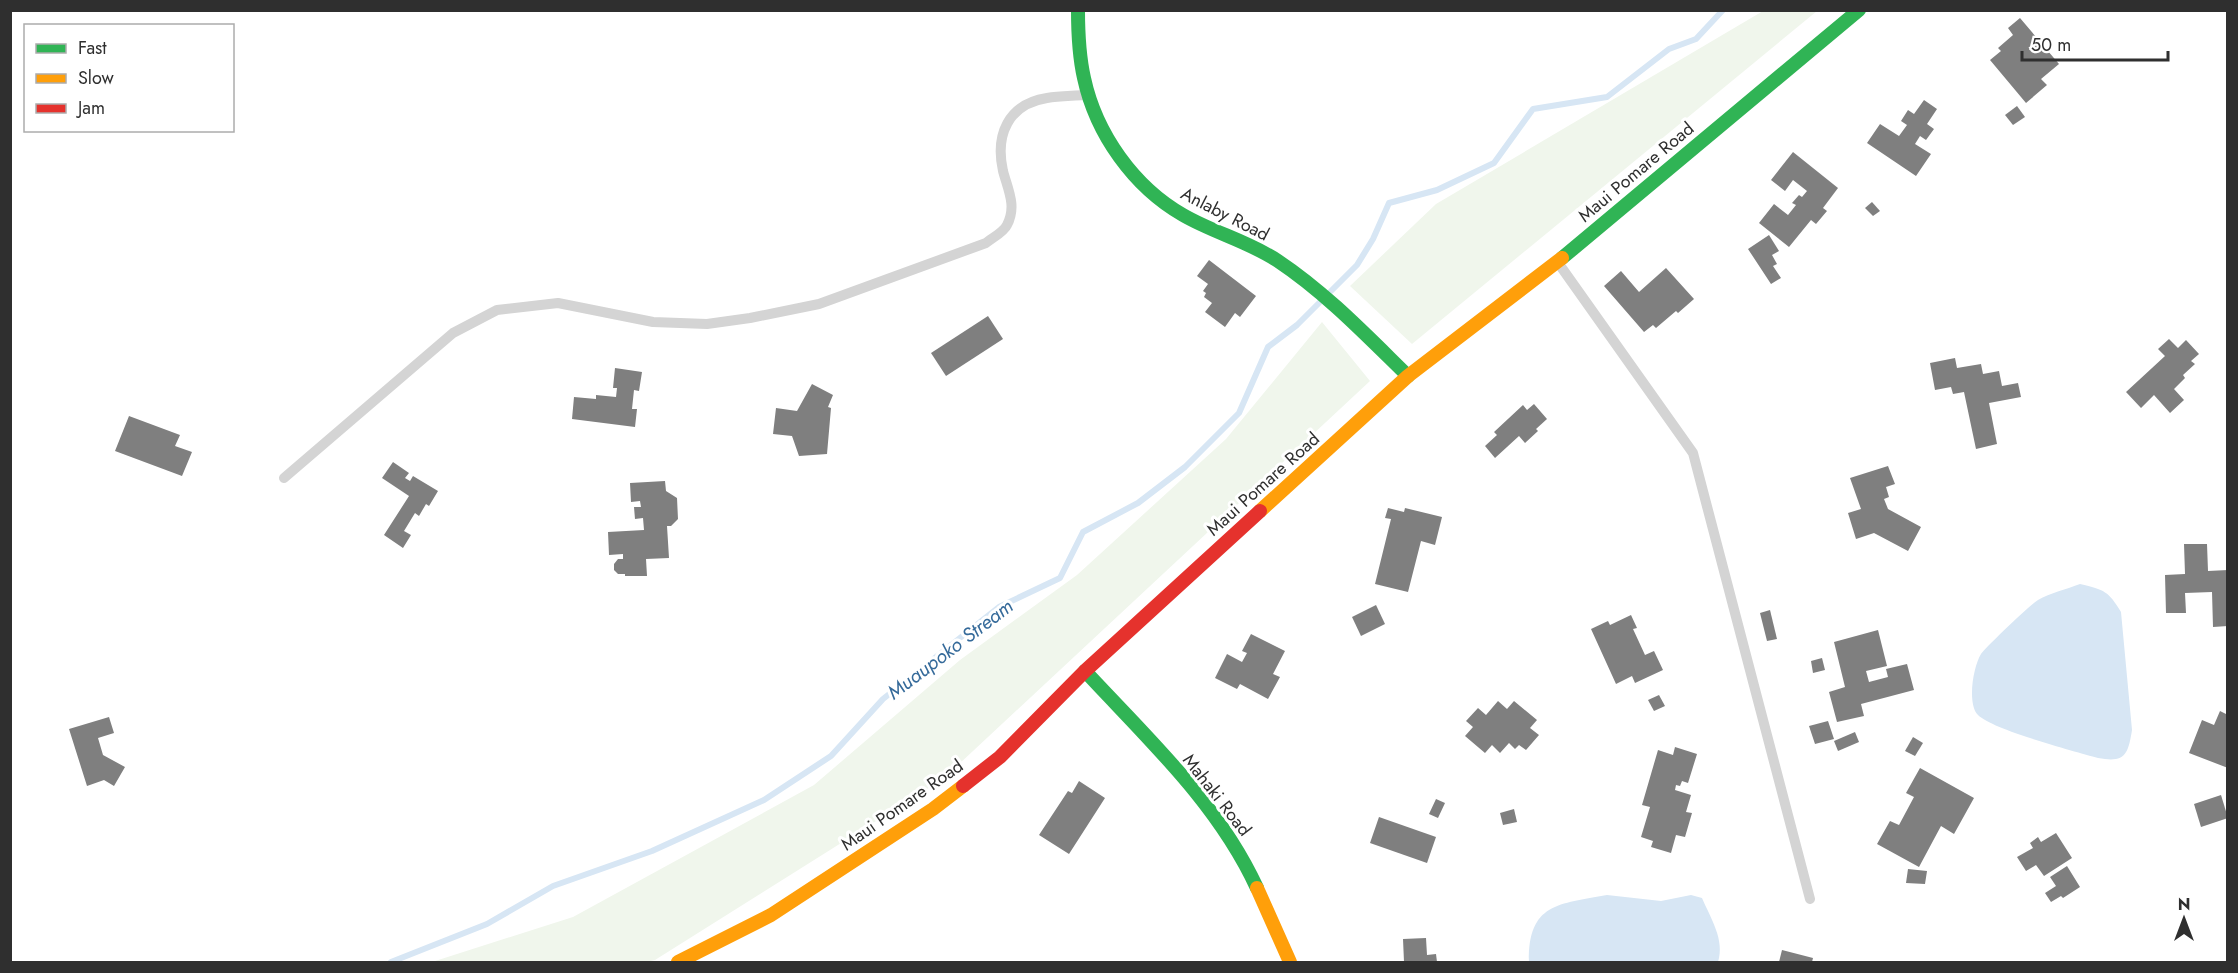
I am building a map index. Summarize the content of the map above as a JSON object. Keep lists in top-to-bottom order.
{
  "streets": {
    "street": ["Maui Pomare Road", "Anlaby Road", "Mahaki Road"]
  },
  "crossings": [
    ["Maui Pomare Road", "Anlaby Road"],
    ["Maui Pomare Road", "Mahaki Road"]
  ],
  "water": ["Muaupoko Stream"],
  "legend": ["Fast", "Slow", "Jam"],
  "scale_bar": "50 m",
  "north": "top"
}
